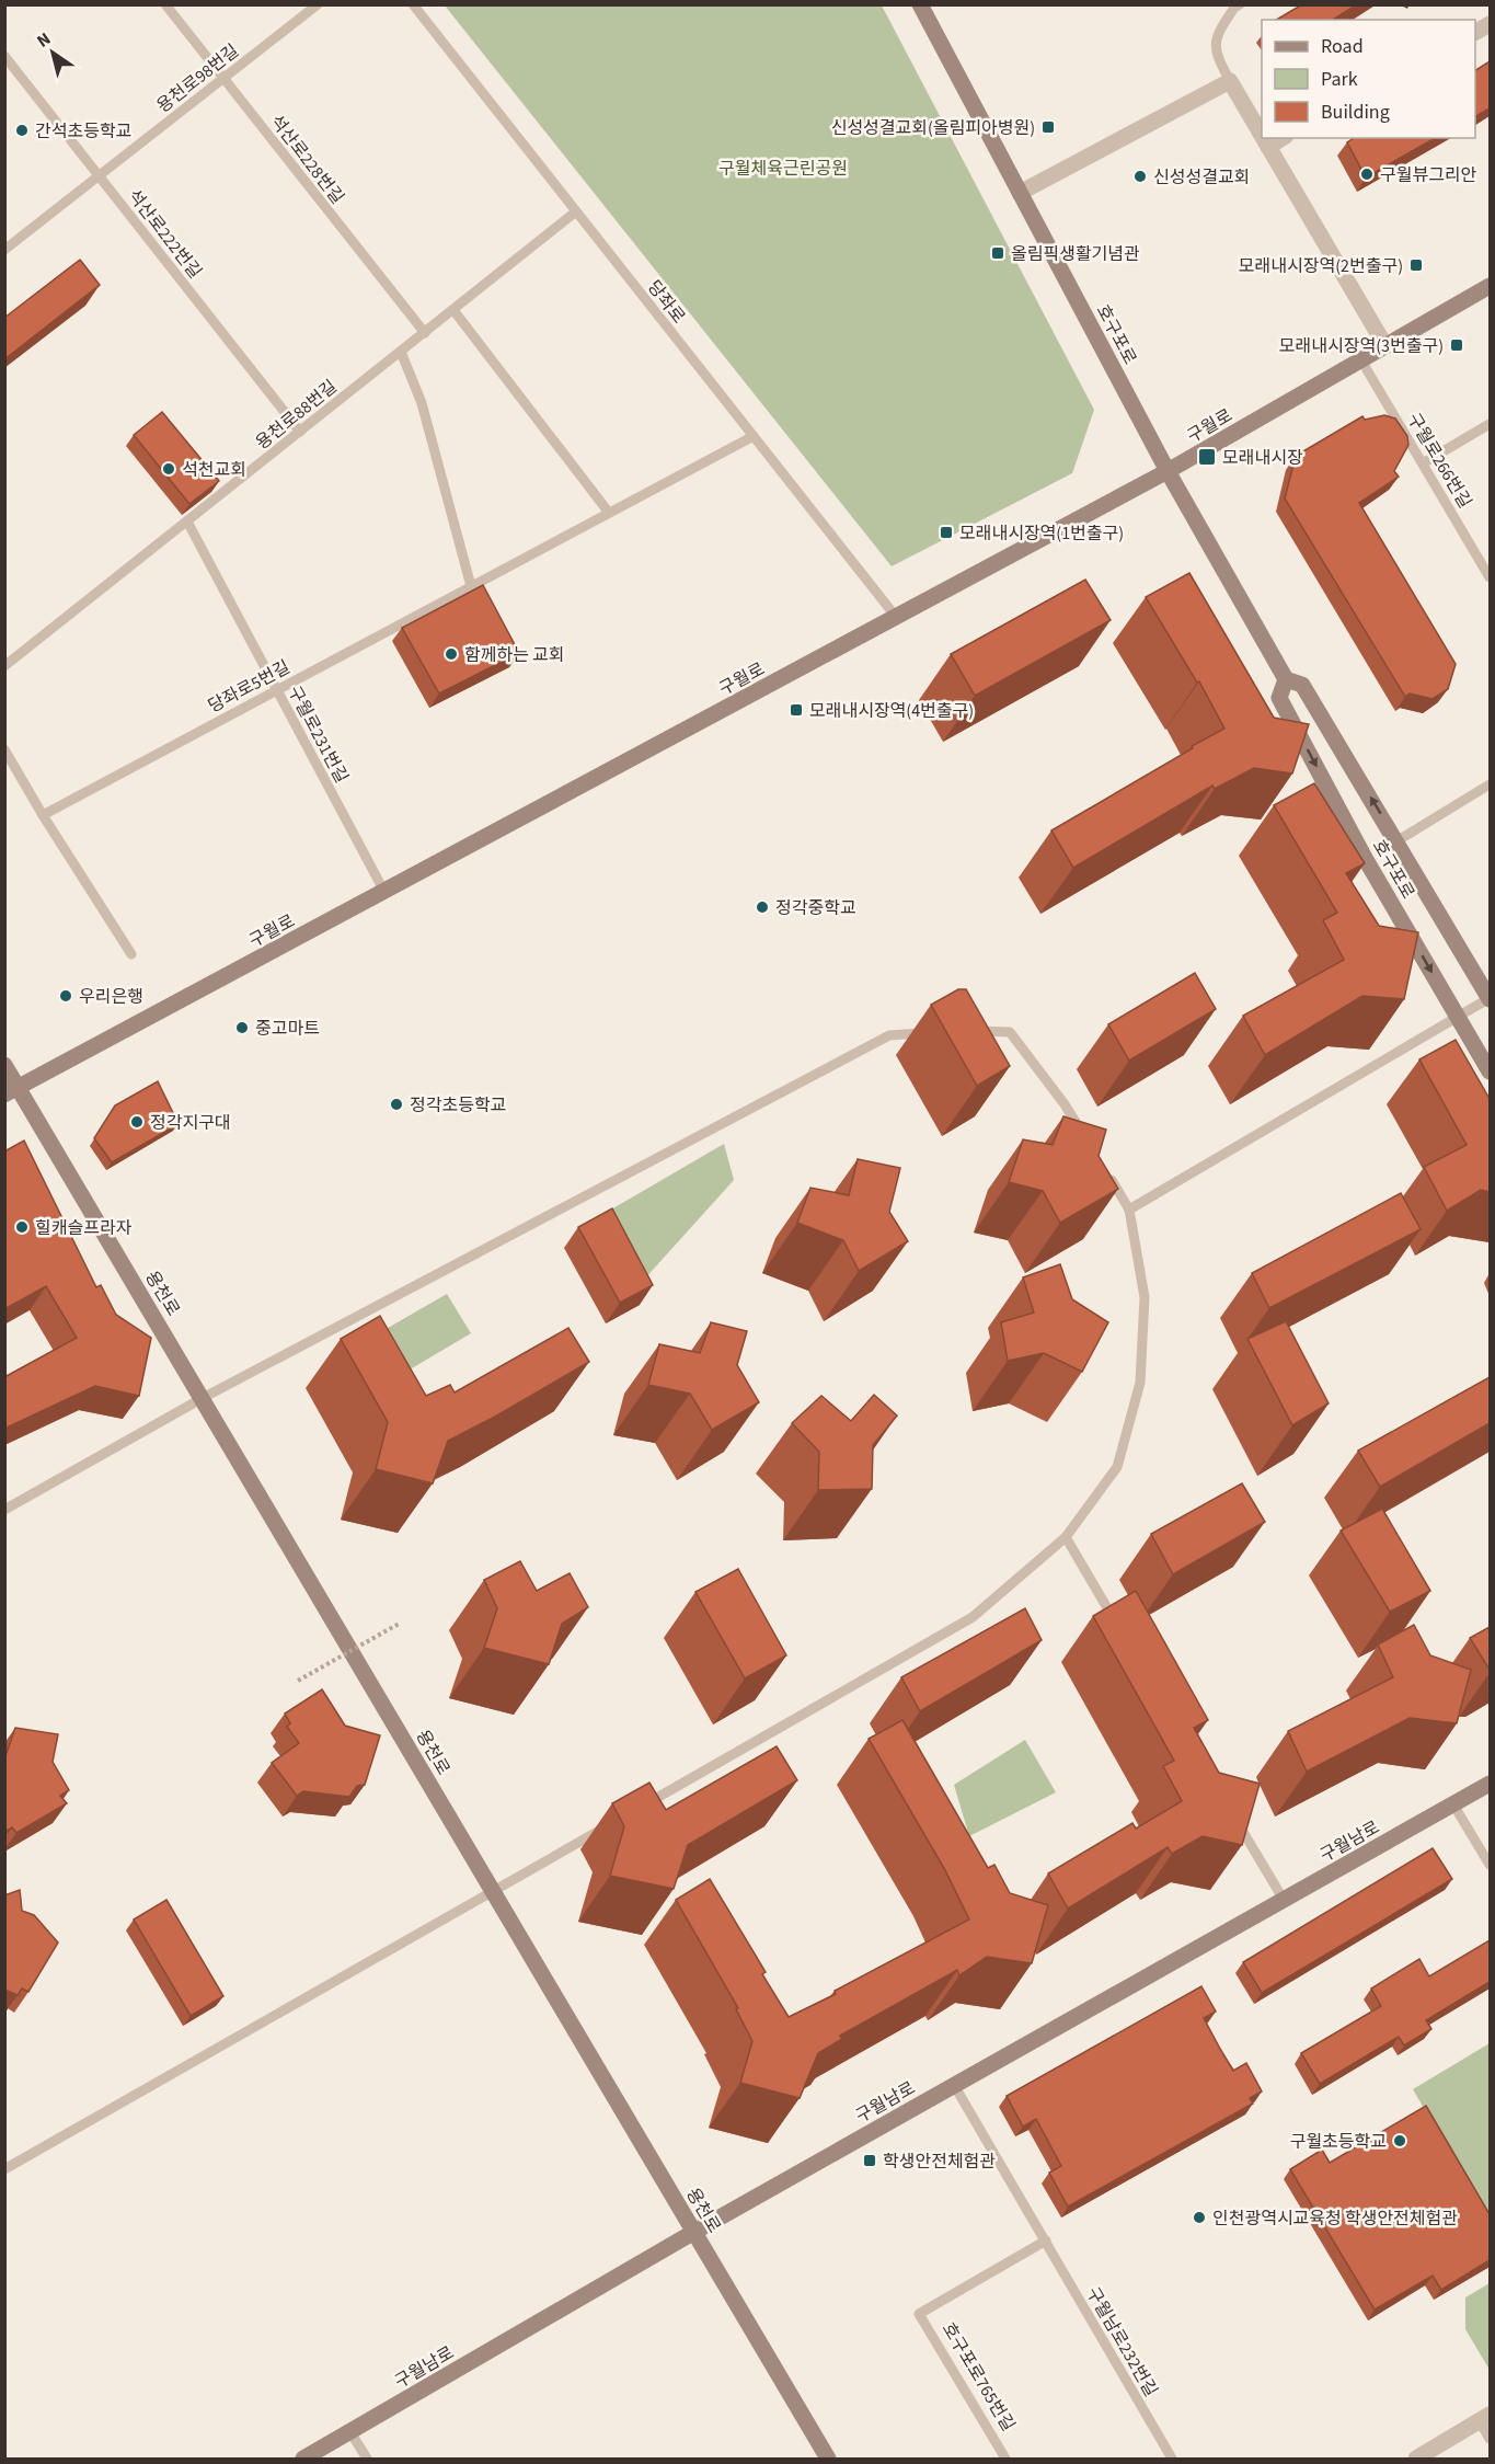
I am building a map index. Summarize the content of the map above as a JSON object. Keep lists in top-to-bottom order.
{
  "streets": {
    "main road": [
      "호구포로",
      "구월로",
      "용천로",
      "구월남로"
    ],
    "lane": [
      "용천로98번길",
      "석산로228번길",
      "석산로222번길",
      "당좌로",
      "용천로88번길",
      "구월로266번길",
      "당좌로5번길",
      "구월로231번길",
      "구월남로232번길",
      "호구포로765번길"
    ]
  },
  "crossings": [
    ["용천로98번길", "석산로228번길"],
    ["용천로98번길", "석산로222번길"],
    ["석산로228번길", "용천로88번길"],
    ["석산로222번길", "용천로88번길"],
    ["당좌로", "용천로88번길"],
    ["당좌로", "구월로"],
    ["당좌로", "당좌로5번길"],
    ["호구포로", "구월로"],
    ["용천로88번길", "구월로231번길"],
    ["구월로", "구월로266번길"],
    ["구월로", "구월로231번길"],
    ["구월로", "용천로"],
    ["당좌로5번길", "구월로231번길"],
    ["용천로", "구월남로"],
    ["구월남로", "구월남로232번길"],
    ["구월남로232번길", "호구포로765번길"]
  ],
  "parks": ["구월체육근린공원"],
  "places": {
    "transit": [
      "신성성결교회(올림피아병원)",
      "올림픽생활기념관",
      "모래내시장역(2번출구)",
      "모래내시장역(3번출구)",
      "모래내시장",
      "모래내시장역(1번출구)",
      "모래내시장역(4번출구)",
      "학생안전체험관"
    ],
    "other": [
      "간석초등학교",
      "구월뷰그리안",
      "신성성결교회",
      "석천교회",
      "함께하는 교회",
      "정각중학교",
      "우리은행",
      "중고마트",
      "정각초등학교",
      "정각지구대",
      "힐캐슬프라자",
      "구월초등학교",
      "인천광역시교육청 학생안전체험관"
    ]
  },
  "legend": ["Road", "Park", "Building"],
  "north": "top left"
}
